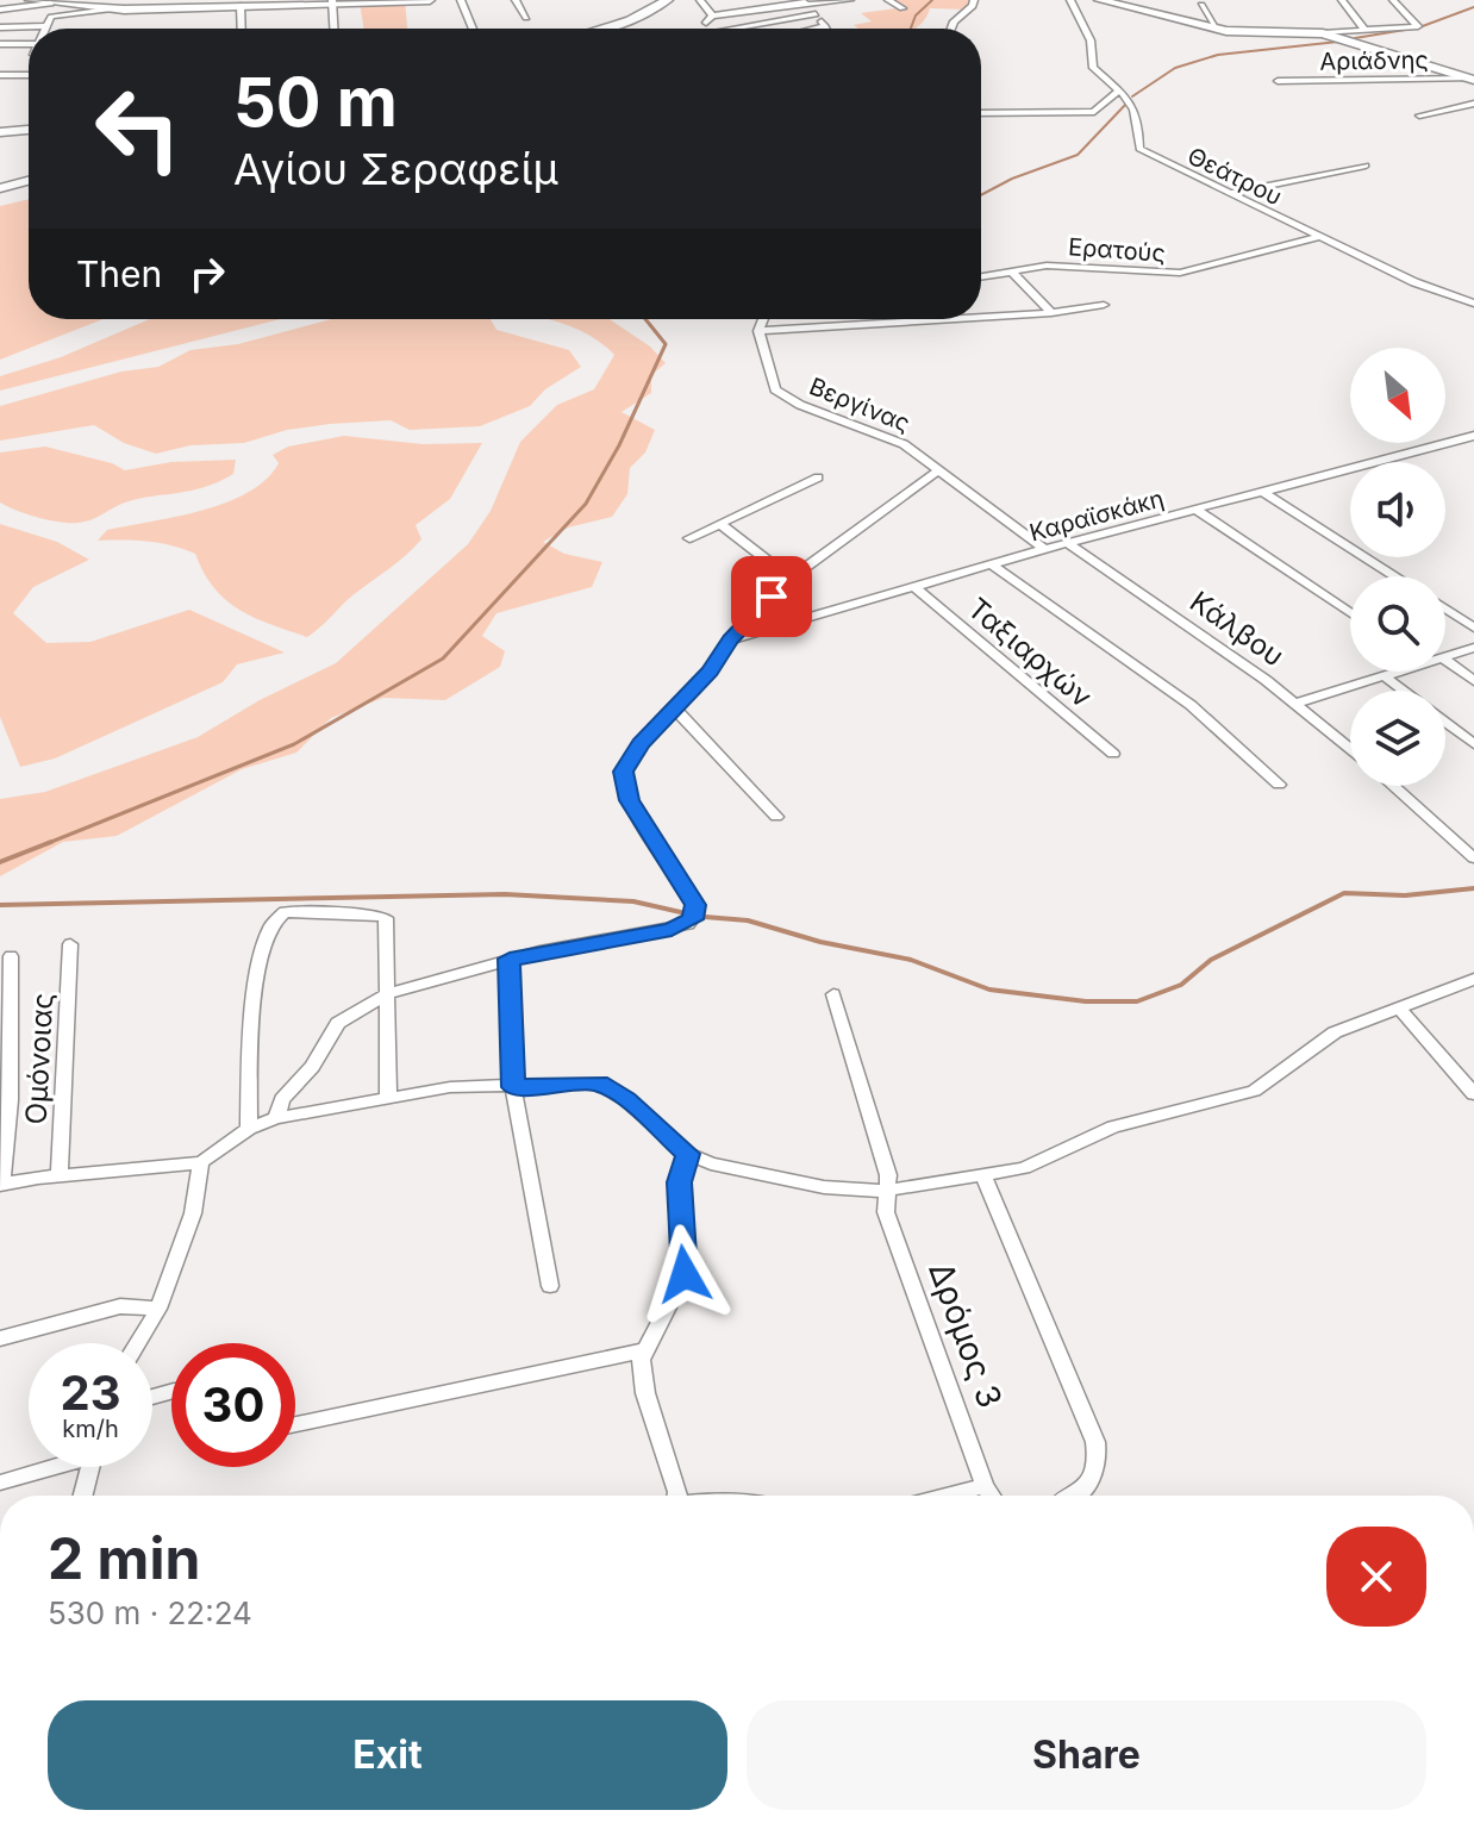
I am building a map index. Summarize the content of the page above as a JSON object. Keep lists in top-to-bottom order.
{
  "streets": {
    "street": [
      "Αριάδνης",
      "Θεάτρου",
      "Ερατούς",
      "Βεργίνας",
      "Καραϊσκάκη",
      "Κάλβου",
      "Ταξιαρχών",
      "Ομόνοιας",
      "Δρόμος 3"
    ]
  },
  "crossings": [
    ["Θεάτρου", "Ερατούς"],
    ["Βεργίνας", "Καραϊσκάκη"],
    ["Καραϊσκάκη", "Κάλβου"],
    ["Καραϊσκάκη", "Ταξιαρχών"]
  ],
  "north": "bottom right",
  "page": {
    "turn": ["50 m", "Αγίου Σεραφείμ"],
    "then": "Then",
    "speed": "23 km/h",
    "limit": "30",
    "heading": ["2 min", "530 m · 22:24"],
    "buttons": ["Exit", "Share"]
  }
}
